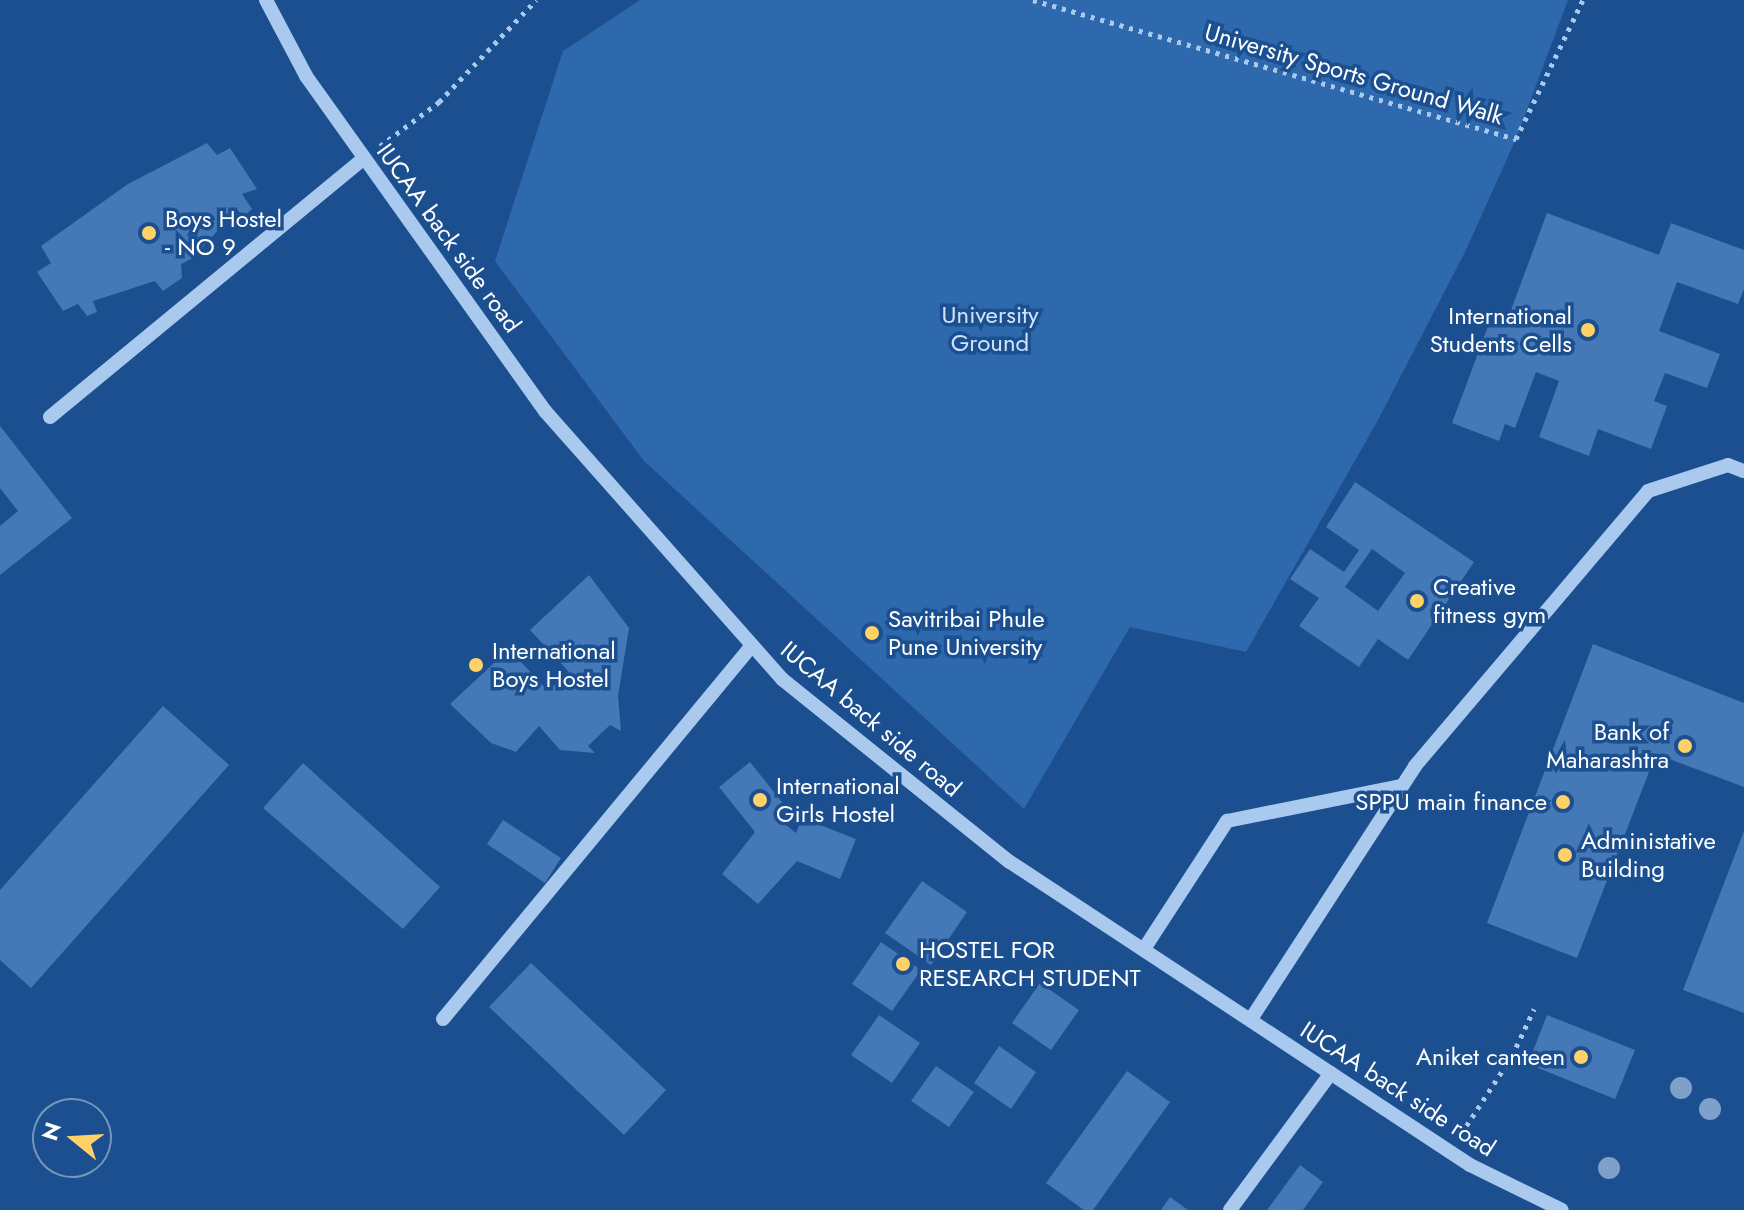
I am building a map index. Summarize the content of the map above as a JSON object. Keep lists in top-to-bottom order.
{
  "streets": {
    "lane": ["IUCAA back side road"],
    "path": ["University Sports Ground Walk"]
  },
  "parks": ["University Ground"],
  "places": [
    "Boys Hostel - NO 9",
    "International Students Cells",
    "Creative fitness gym",
    "Savitribai Phule Pune University",
    "International Boys Hostel",
    "Bank of Maharashtra",
    "International Girls Hostel",
    "SPPU main finance",
    "Administative Building",
    "HOSTEL FOR RESEARCH STUDENT",
    "Aniket canteen"
  ],
  "north": "left"
}
